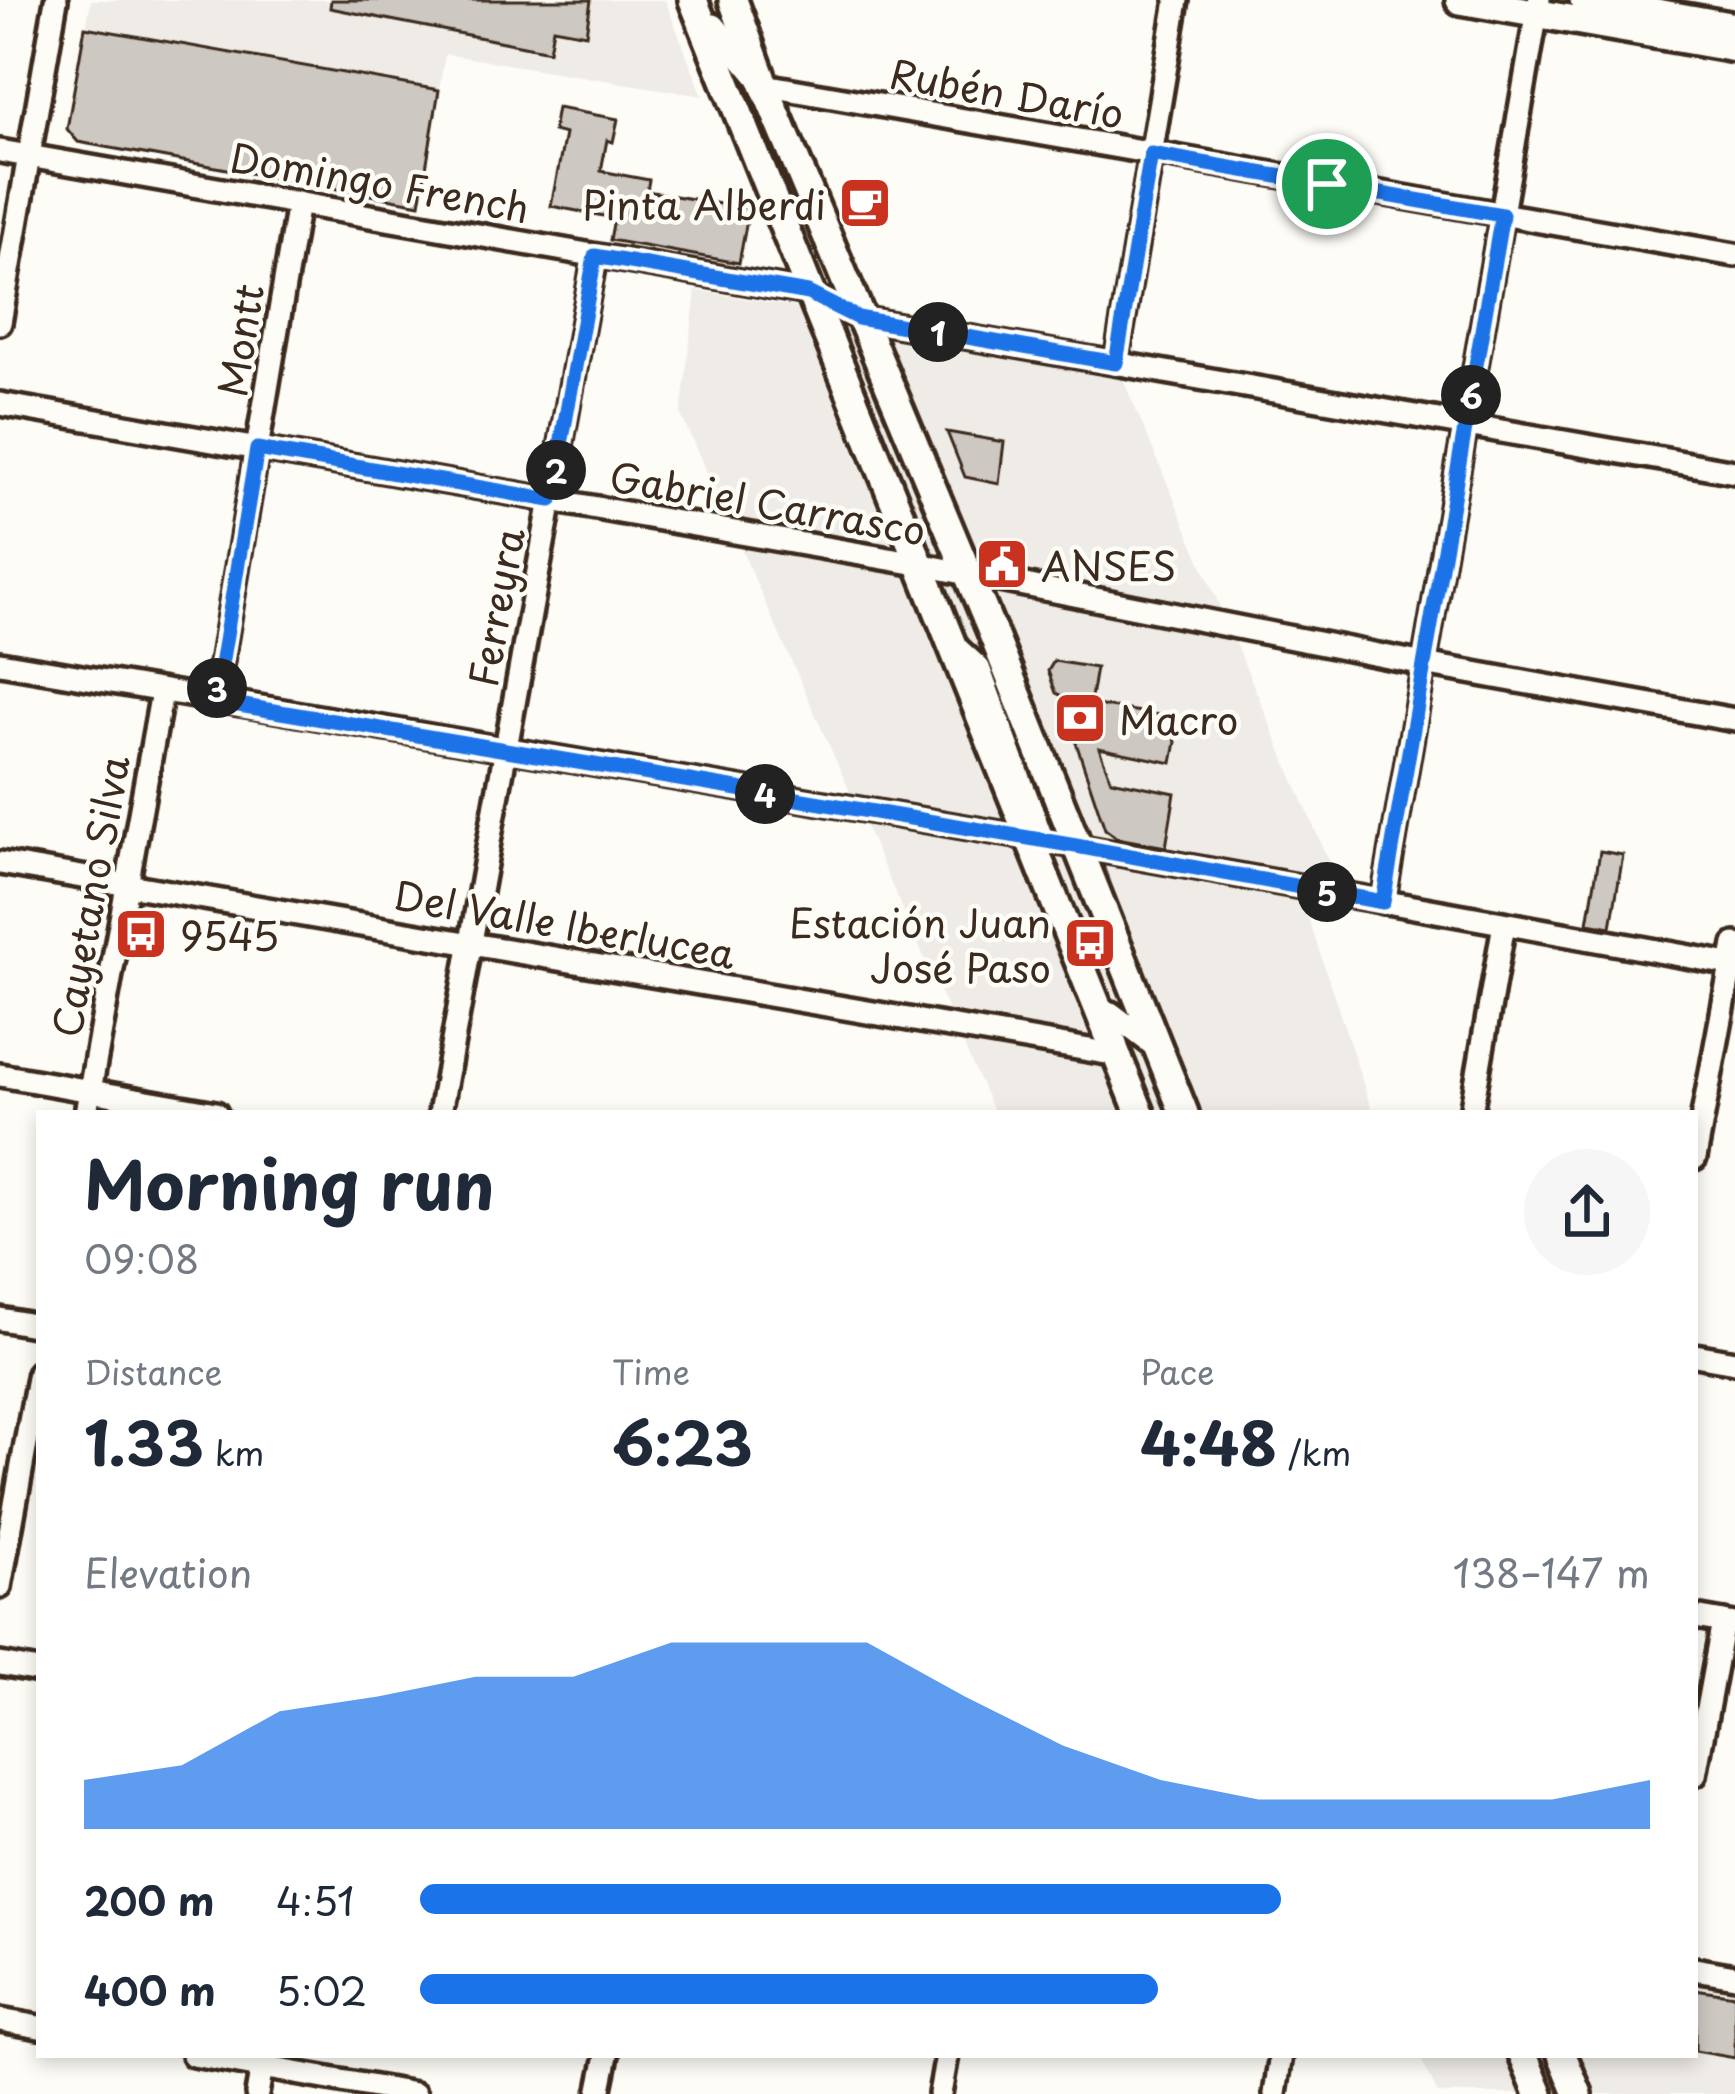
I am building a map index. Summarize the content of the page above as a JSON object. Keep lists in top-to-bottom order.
{
  "streets": {
    "street": [
      "Rubén Darío",
      "Domingo French",
      "Montt",
      "Gabriel Carrasco",
      "Ferreyra",
      "Cayetano Silva",
      "Del Valle Iberlucea"
    ]
  },
  "crossings": [
    ["Domingo French", "Montt"],
    ["Domingo French", "Ferreyra"],
    ["Montt", "Gabriel Carrasco"],
    ["Gabriel Carrasco", "Ferreyra"],
    ["Ferreyra", "Del Valle Iberlucea"],
    ["Cayetano Silva", "Del Valle Iberlucea"]
  ],
  "places": {
    "cafe": ["Pinta Alberdi"],
    "public building": ["ANSES"],
    "bank": ["Macro"],
    "bus stop": ["9545", "Estación Juan José Paso"]
  },
  "page": {
    "pins": [
      "1",
      "6",
      "2",
      "3",
      "4",
      "5"
    ],
    "heading": ["Morning run", "09:08"],
    "stats": [
      ["Distance", "1.33 km"],
      ["Time", "6:23"],
      ["Pace", "4:48 /km"]
    ],
    "chart": ["Elevation", "138–147 m"],
    "list": [
      {
        "name": "200 m",
        "note": "4:51"
      },
      {
        "name": "400 m",
        "note": "5:02"
      }
    ]
  }
}
